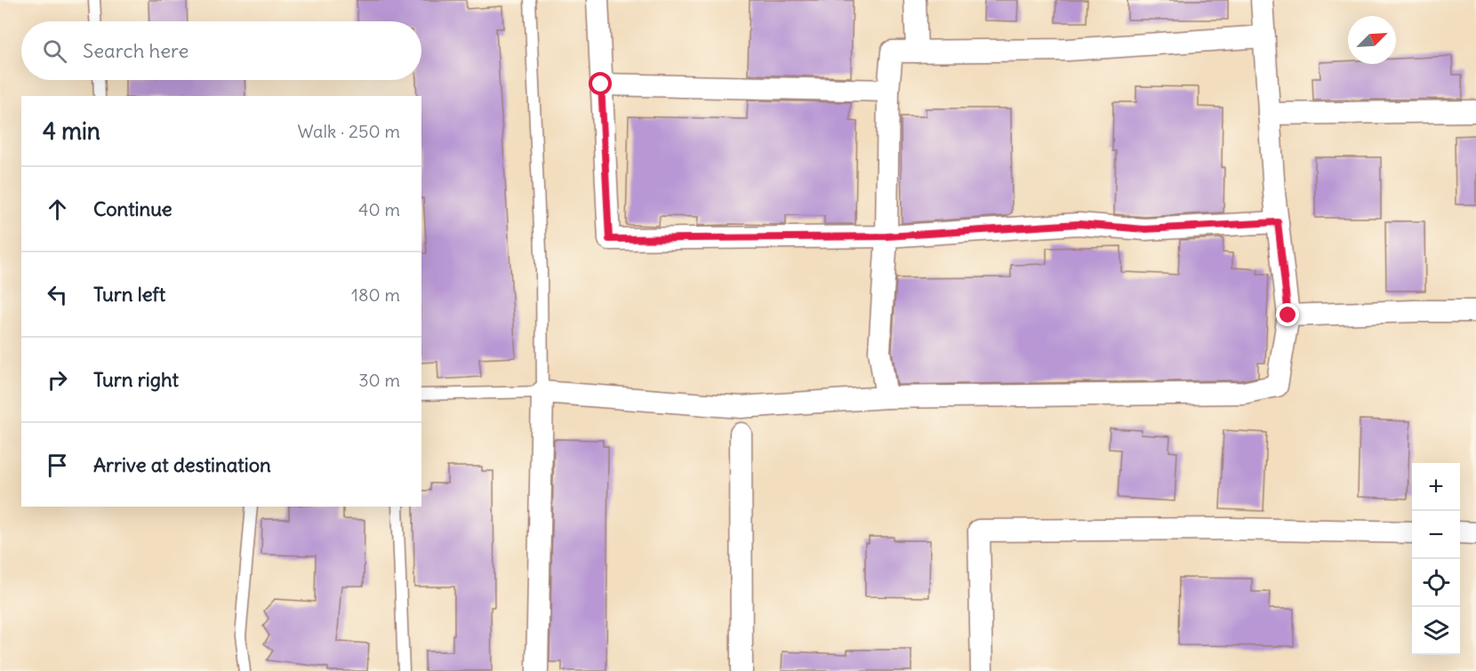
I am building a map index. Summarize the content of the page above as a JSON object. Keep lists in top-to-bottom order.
{
  "north": "top right",
  "page": {
    "search": "Search here",
    "heading": ["4 min", "Walk · 250 m"],
    "list": [
      ["Continue", "40 m"],
      ["Turn left", "180 m"],
      ["Turn right", "30 m"],
      "Arrive at destination"
    ],
    "map_buttons": ["+", "−"]
  }
}
